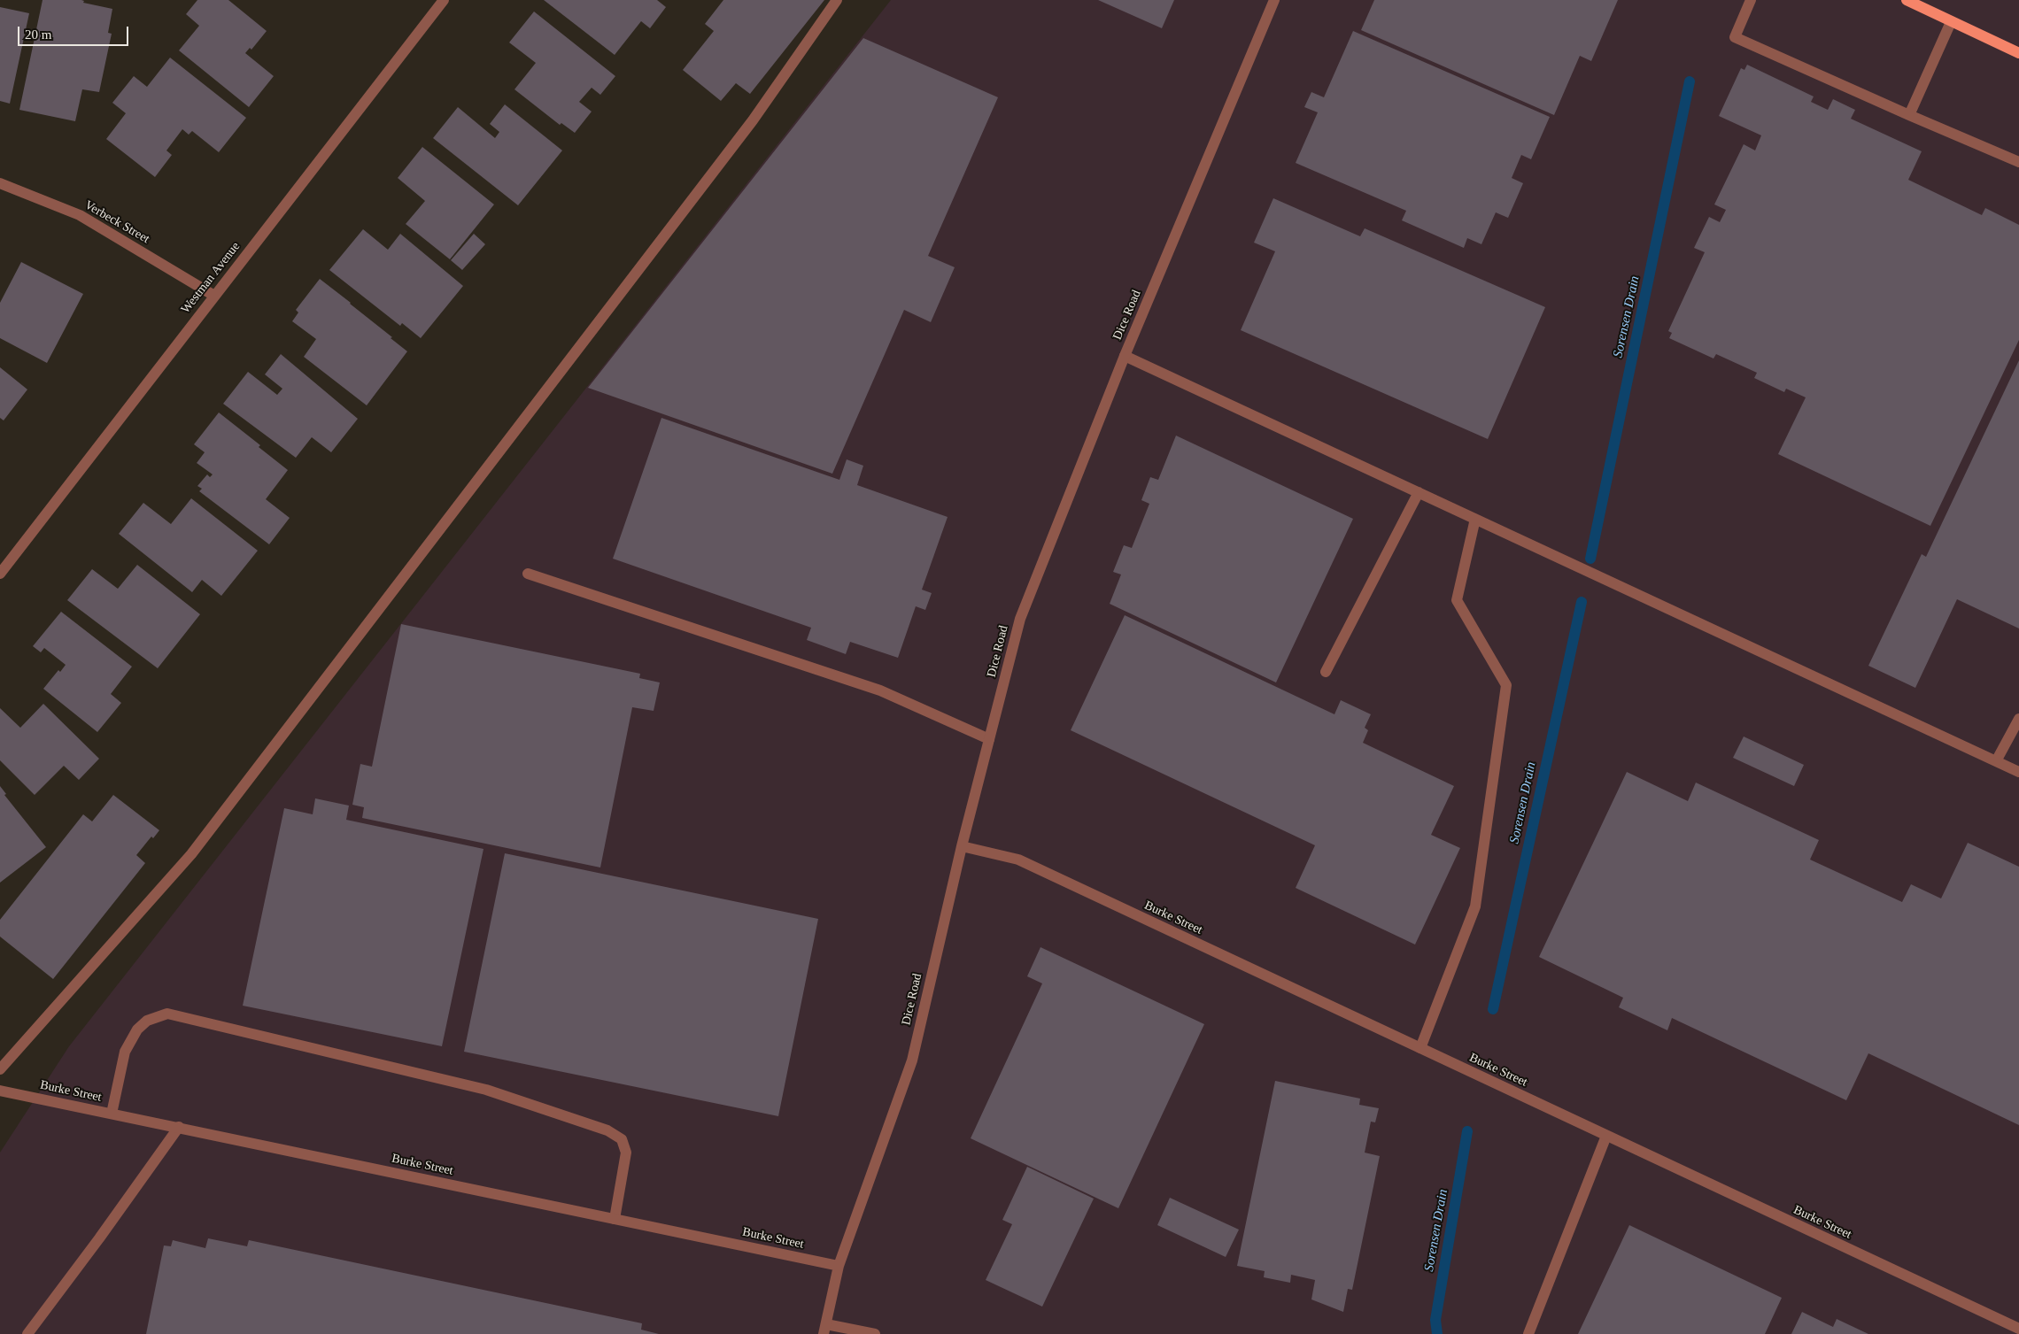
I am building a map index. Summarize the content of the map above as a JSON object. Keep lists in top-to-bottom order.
{
  "streets": {
    "street": [
      "Verbeck Street",
      "Westman Avenue",
      "Dice Road",
      "Burke Street"
    ]
  },
  "crossings": [
    ["Verbeck Street", "Westman Avenue"],
    ["Dice Road", "Burke Street"]
  ],
  "water": ["Sorensen Drain"],
  "scale_bar": "20 m"
}
